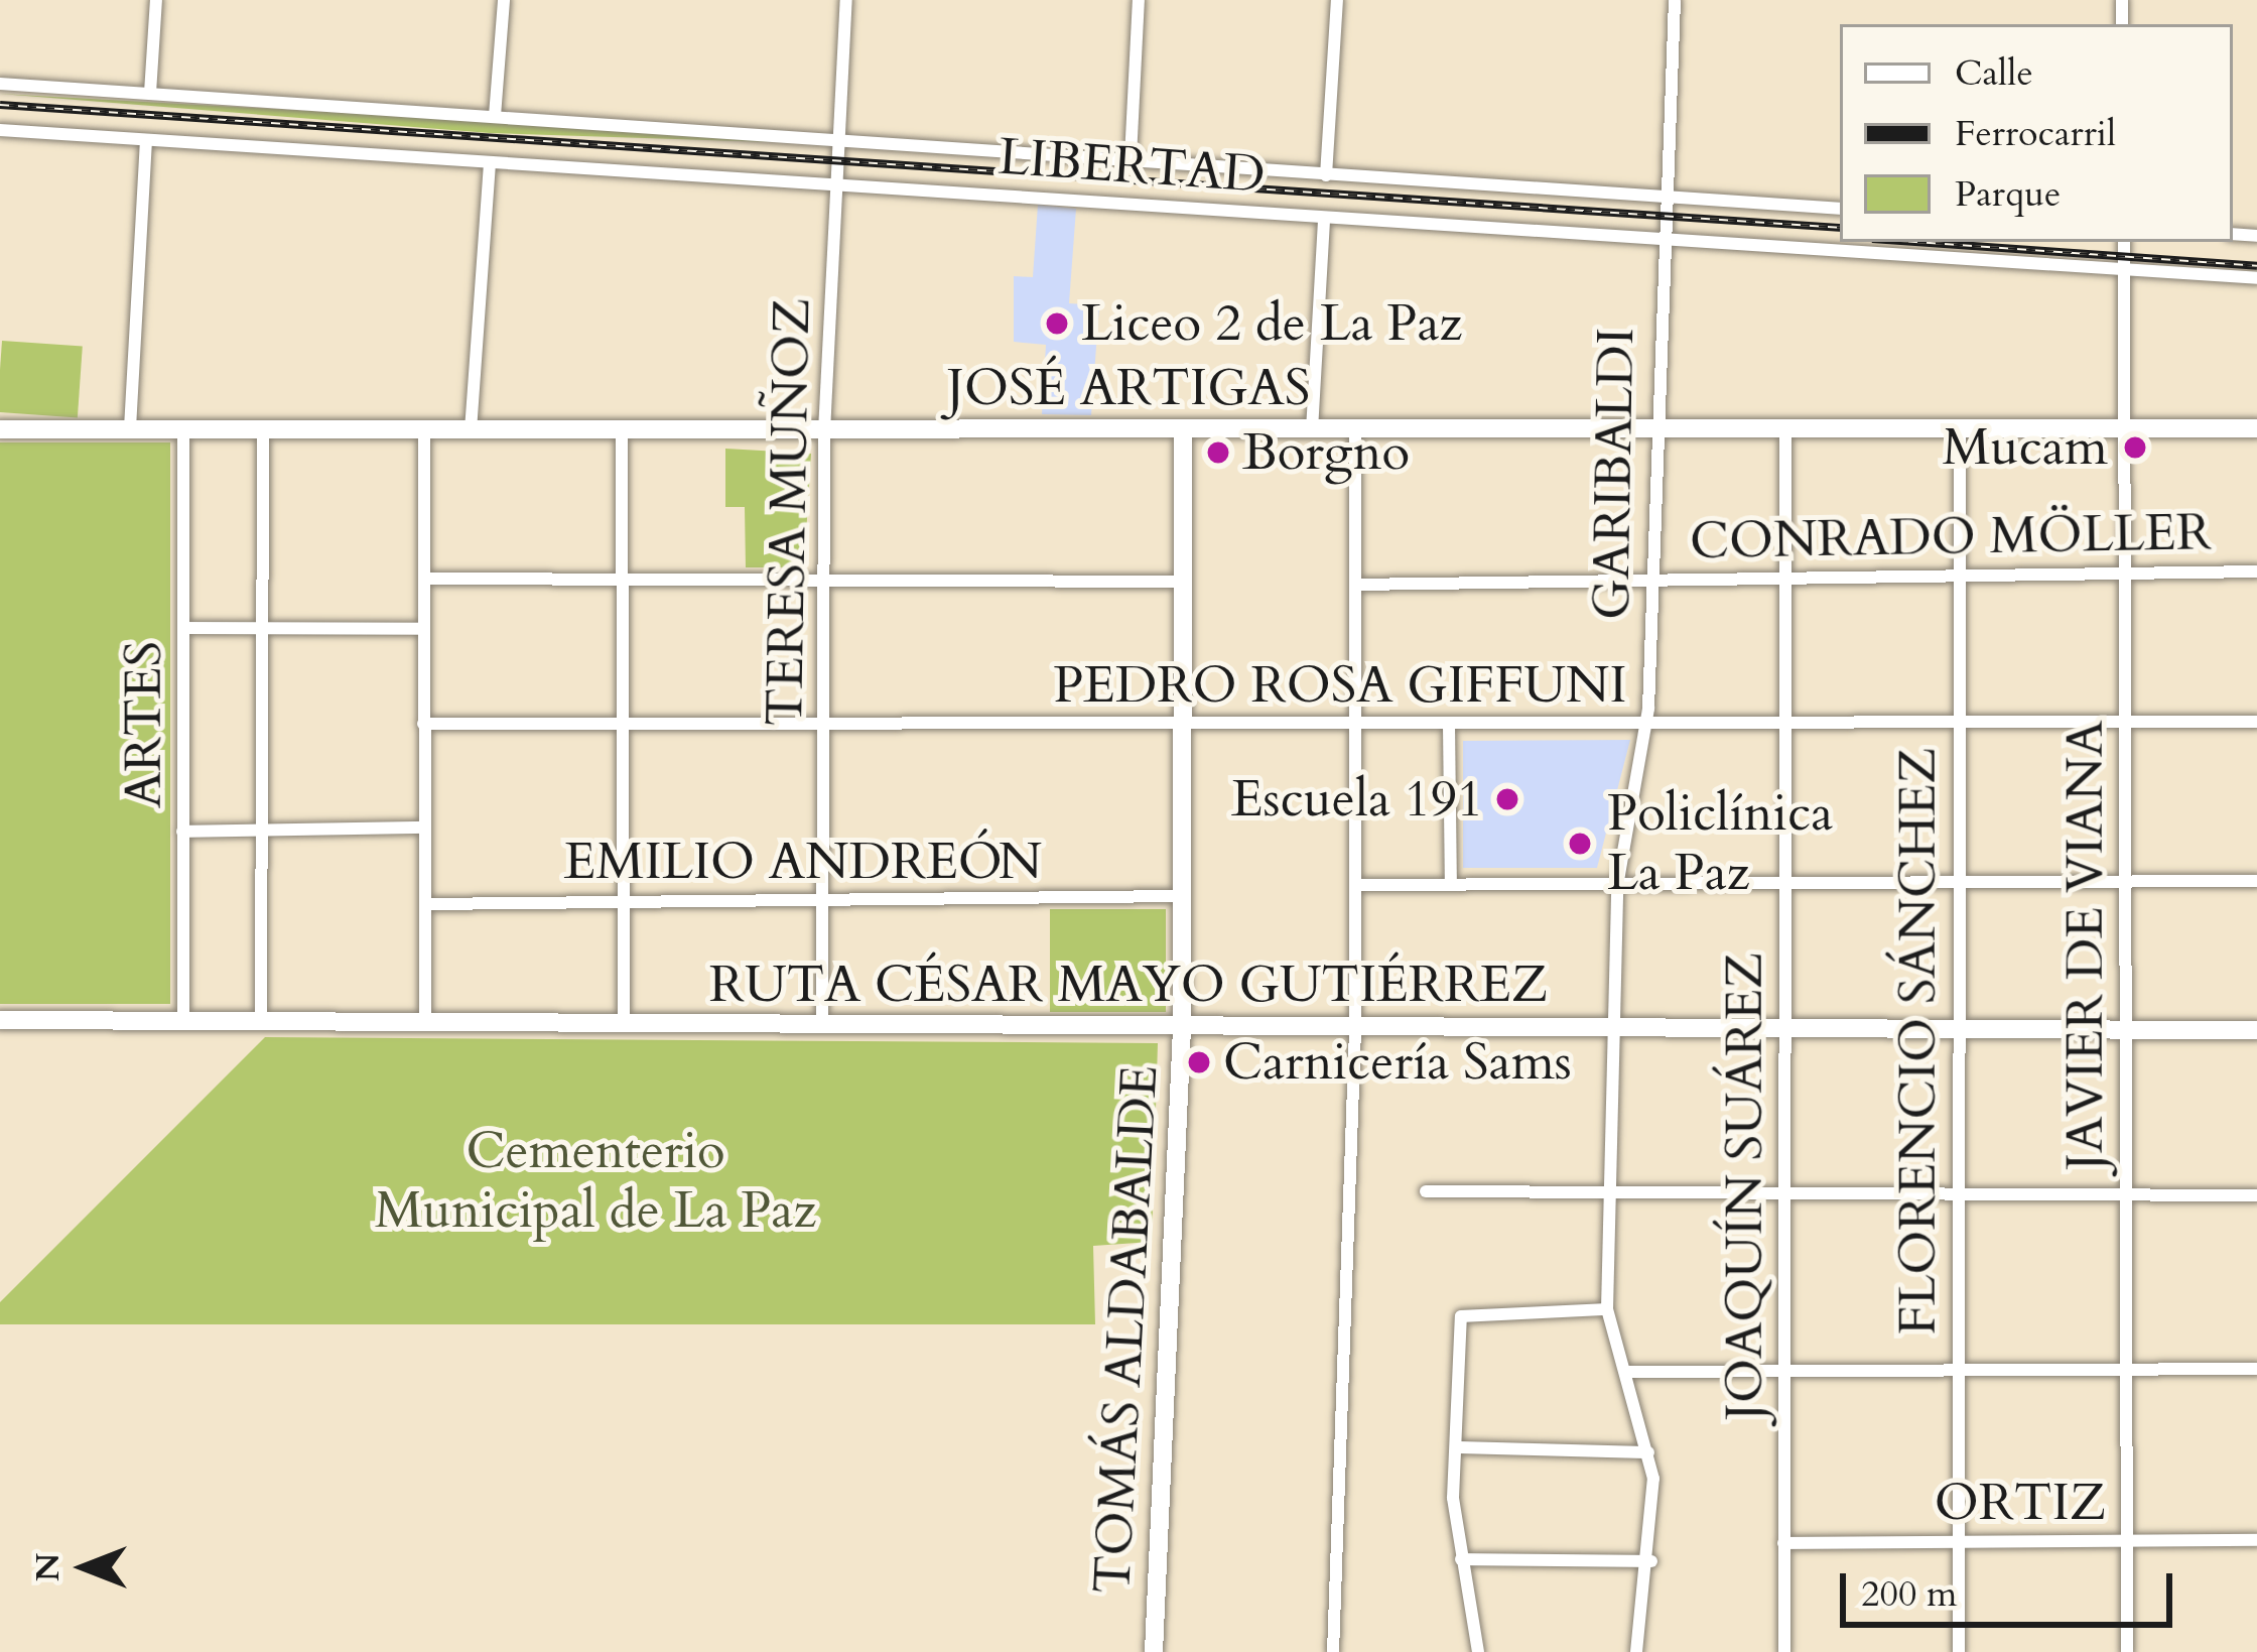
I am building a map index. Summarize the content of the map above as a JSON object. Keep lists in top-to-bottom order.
{
  "streets": {
    "street": [
      "LIBERTAD",
      "JOSÉ ARTIGAS",
      "GARIBALDI",
      "TERESA MUÑOZ",
      "CONRADO MÖLLER",
      "PEDRO ROSA GIFFUNI",
      "ARTES",
      "EMILIO ANDREÓN",
      "JAVIER DE VIANA",
      "RUTA CÉSAR MAYO GUTIÉRREZ",
      "FLORENCIO SÁNCHEZ",
      "JOAQUÍN SUÁREZ",
      "TOMÁS ALDABALDE",
      "ORTIZ"
    ]
  },
  "crossings": [
    ["LIBERTAD", "GARIBALDI"],
    ["LIBERTAD", "TERESA MUÑOZ"],
    ["LIBERTAD", "JAVIER DE VIANA"],
    ["JOSÉ ARTIGAS", "GARIBALDI"],
    ["JOSÉ ARTIGAS", "TERESA MUÑOZ"],
    ["JOSÉ ARTIGAS", "ARTES"],
    ["JOSÉ ARTIGAS", "JAVIER DE VIANA"],
    ["JOSÉ ARTIGAS", "FLORENCIO SÁNCHEZ"],
    ["JOSÉ ARTIGAS", "JOAQUÍN SUÁREZ"],
    ["JOSÉ ARTIGAS", "TOMÁS ALDABALDE"],
    ["GARIBALDI", "CONRADO MÖLLER"],
    ["GARIBALDI", "PEDRO ROSA GIFFUNI"],
    ["GARIBALDI", "RUTA CÉSAR MAYO GUTIÉRREZ"],
    ["TERESA MUÑOZ", "PEDRO ROSA GIFFUNI"],
    ["TERESA MUÑOZ", "EMILIO ANDREÓN"],
    ["TERESA MUÑOZ", "RUTA CÉSAR MAYO GUTIÉRREZ"],
    ["CONRADO MÖLLER", "JAVIER DE VIANA"],
    ["CONRADO MÖLLER", "FLORENCIO SÁNCHEZ"],
    ["CONRADO MÖLLER", "JOAQUÍN SUÁREZ"],
    ["PEDRO ROSA GIFFUNI", "JAVIER DE VIANA"],
    ["PEDRO ROSA GIFFUNI", "FLORENCIO SÁNCHEZ"],
    ["PEDRO ROSA GIFFUNI", "JOAQUÍN SUÁREZ"],
    ["PEDRO ROSA GIFFUNI", "TOMÁS ALDABALDE"],
    ["ARTES", "RUTA CÉSAR MAYO GUTIÉRREZ"],
    ["EMILIO ANDREÓN", "TOMÁS ALDABALDE"],
    ["JAVIER DE VIANA", "RUTA CÉSAR MAYO GUTIÉRREZ"],
    ["JAVIER DE VIANA", "ORTIZ"],
    ["RUTA CÉSAR MAYO GUTIÉRREZ", "FLORENCIO SÁNCHEZ"],
    ["RUTA CÉSAR MAYO GUTIÉRREZ", "JOAQUÍN SUÁREZ"],
    ["RUTA CÉSAR MAYO GUTIÉRREZ", "TOMÁS ALDABALDE"],
    ["FLORENCIO SÁNCHEZ", "ORTIZ"],
    ["JOAQUÍN SUÁREZ", "ORTIZ"]
  ],
  "parks": ["Cementerio Municipal de La Paz"],
  "places": [
    "Liceo 2 de La Paz",
    "Mucam",
    "Borgno",
    "Escuela 191",
    "Policlínica La Paz",
    "Carnicería Sams"
  ],
  "legend": ["Calle", "Ferrocarril", "Parque"],
  "scale_bar": "200 m",
  "north": "left"
}
